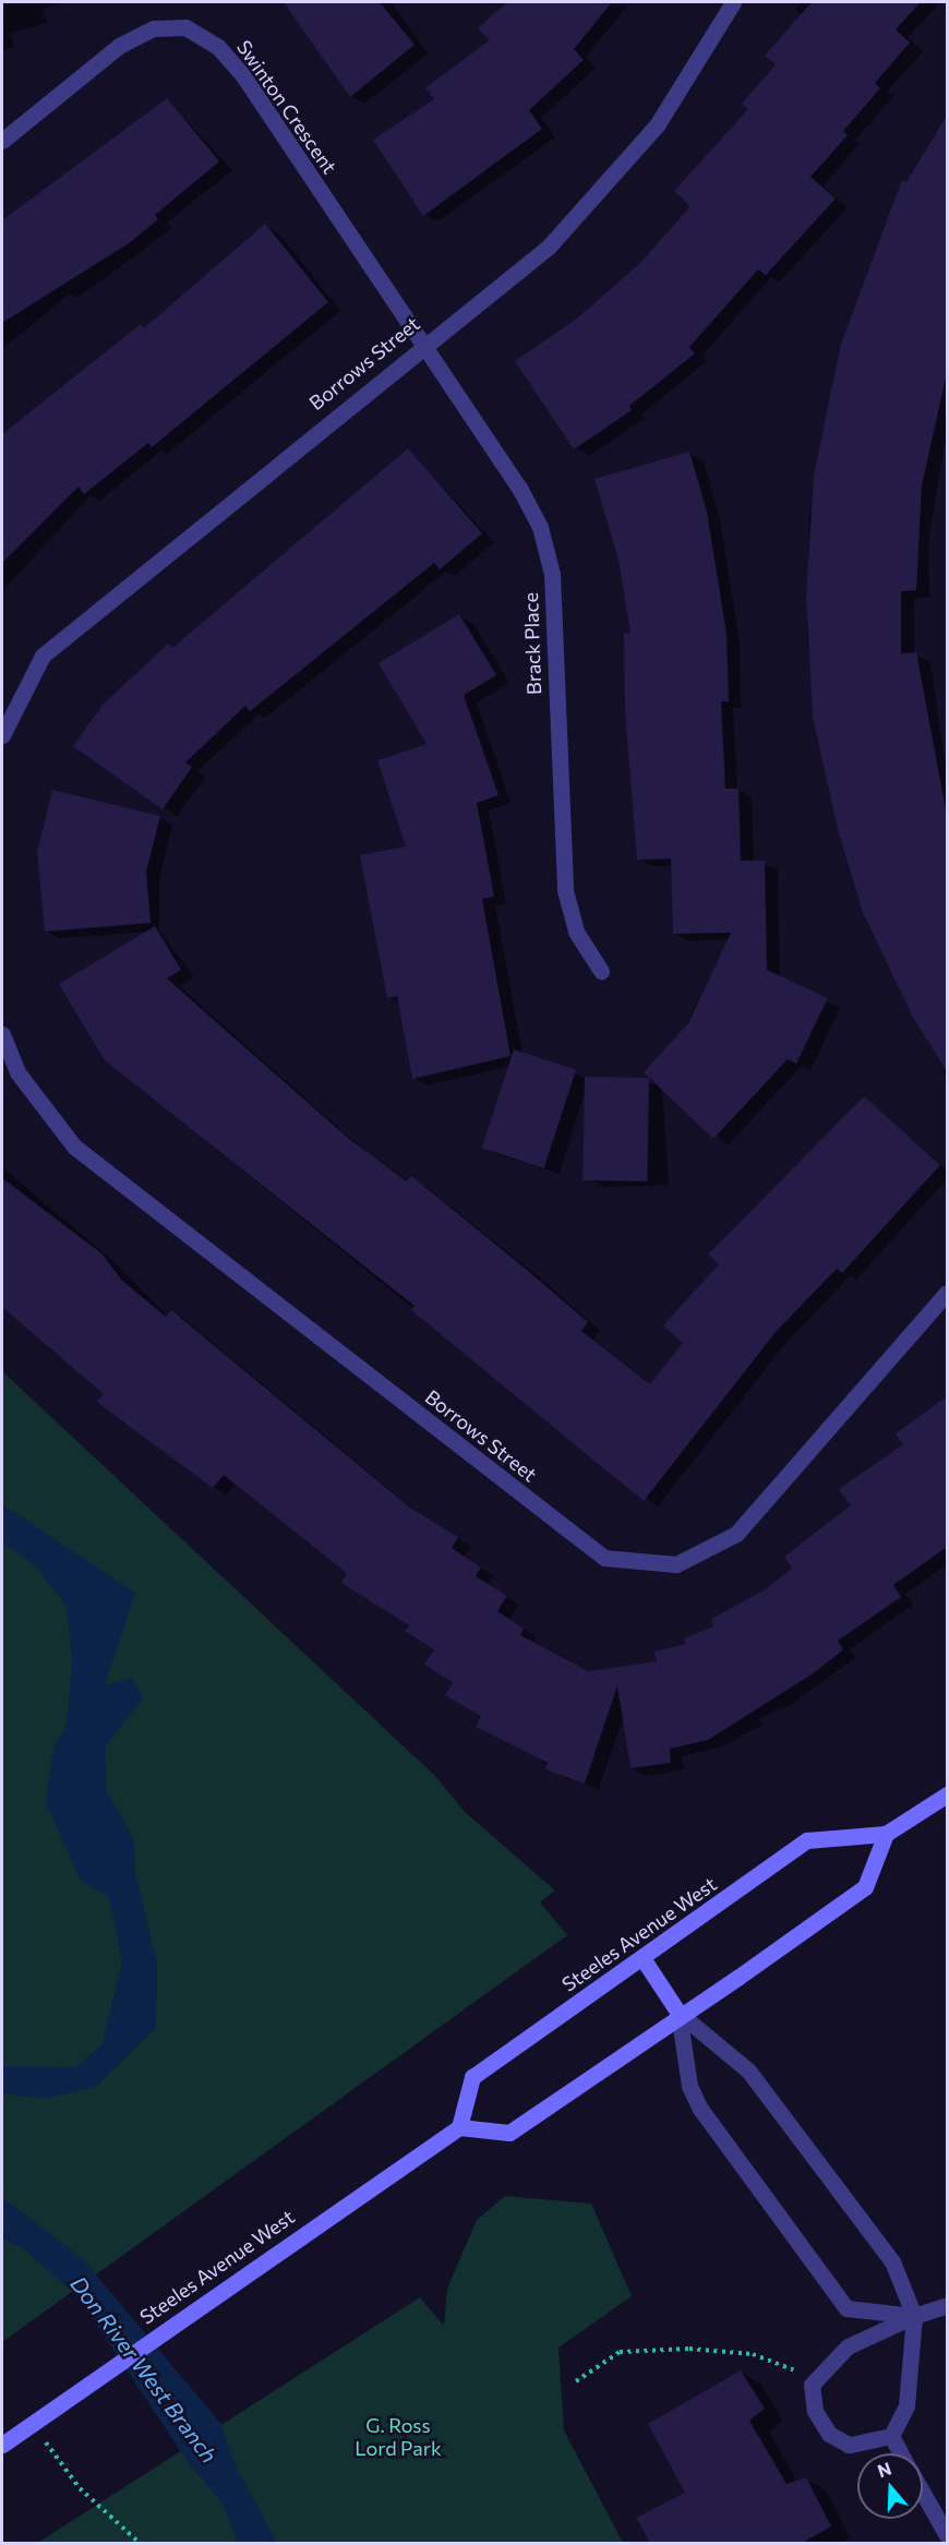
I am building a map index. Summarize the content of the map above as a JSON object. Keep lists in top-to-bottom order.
{
  "streets": {
    "main road": ["Steeles Avenue West"],
    "street": ["Swinton Crescent", "Borrows Street", "Brack Place"]
  },
  "crossings": [
    ["Swinton Crescent", "Borrows Street"],
    ["Swinton Crescent", "Brack Place"],
    ["Borrows Street", "Brack Place"]
  ],
  "water": ["Don River West Branch"],
  "parks": ["G. Ross Lord Park"],
  "north": "top"
}
